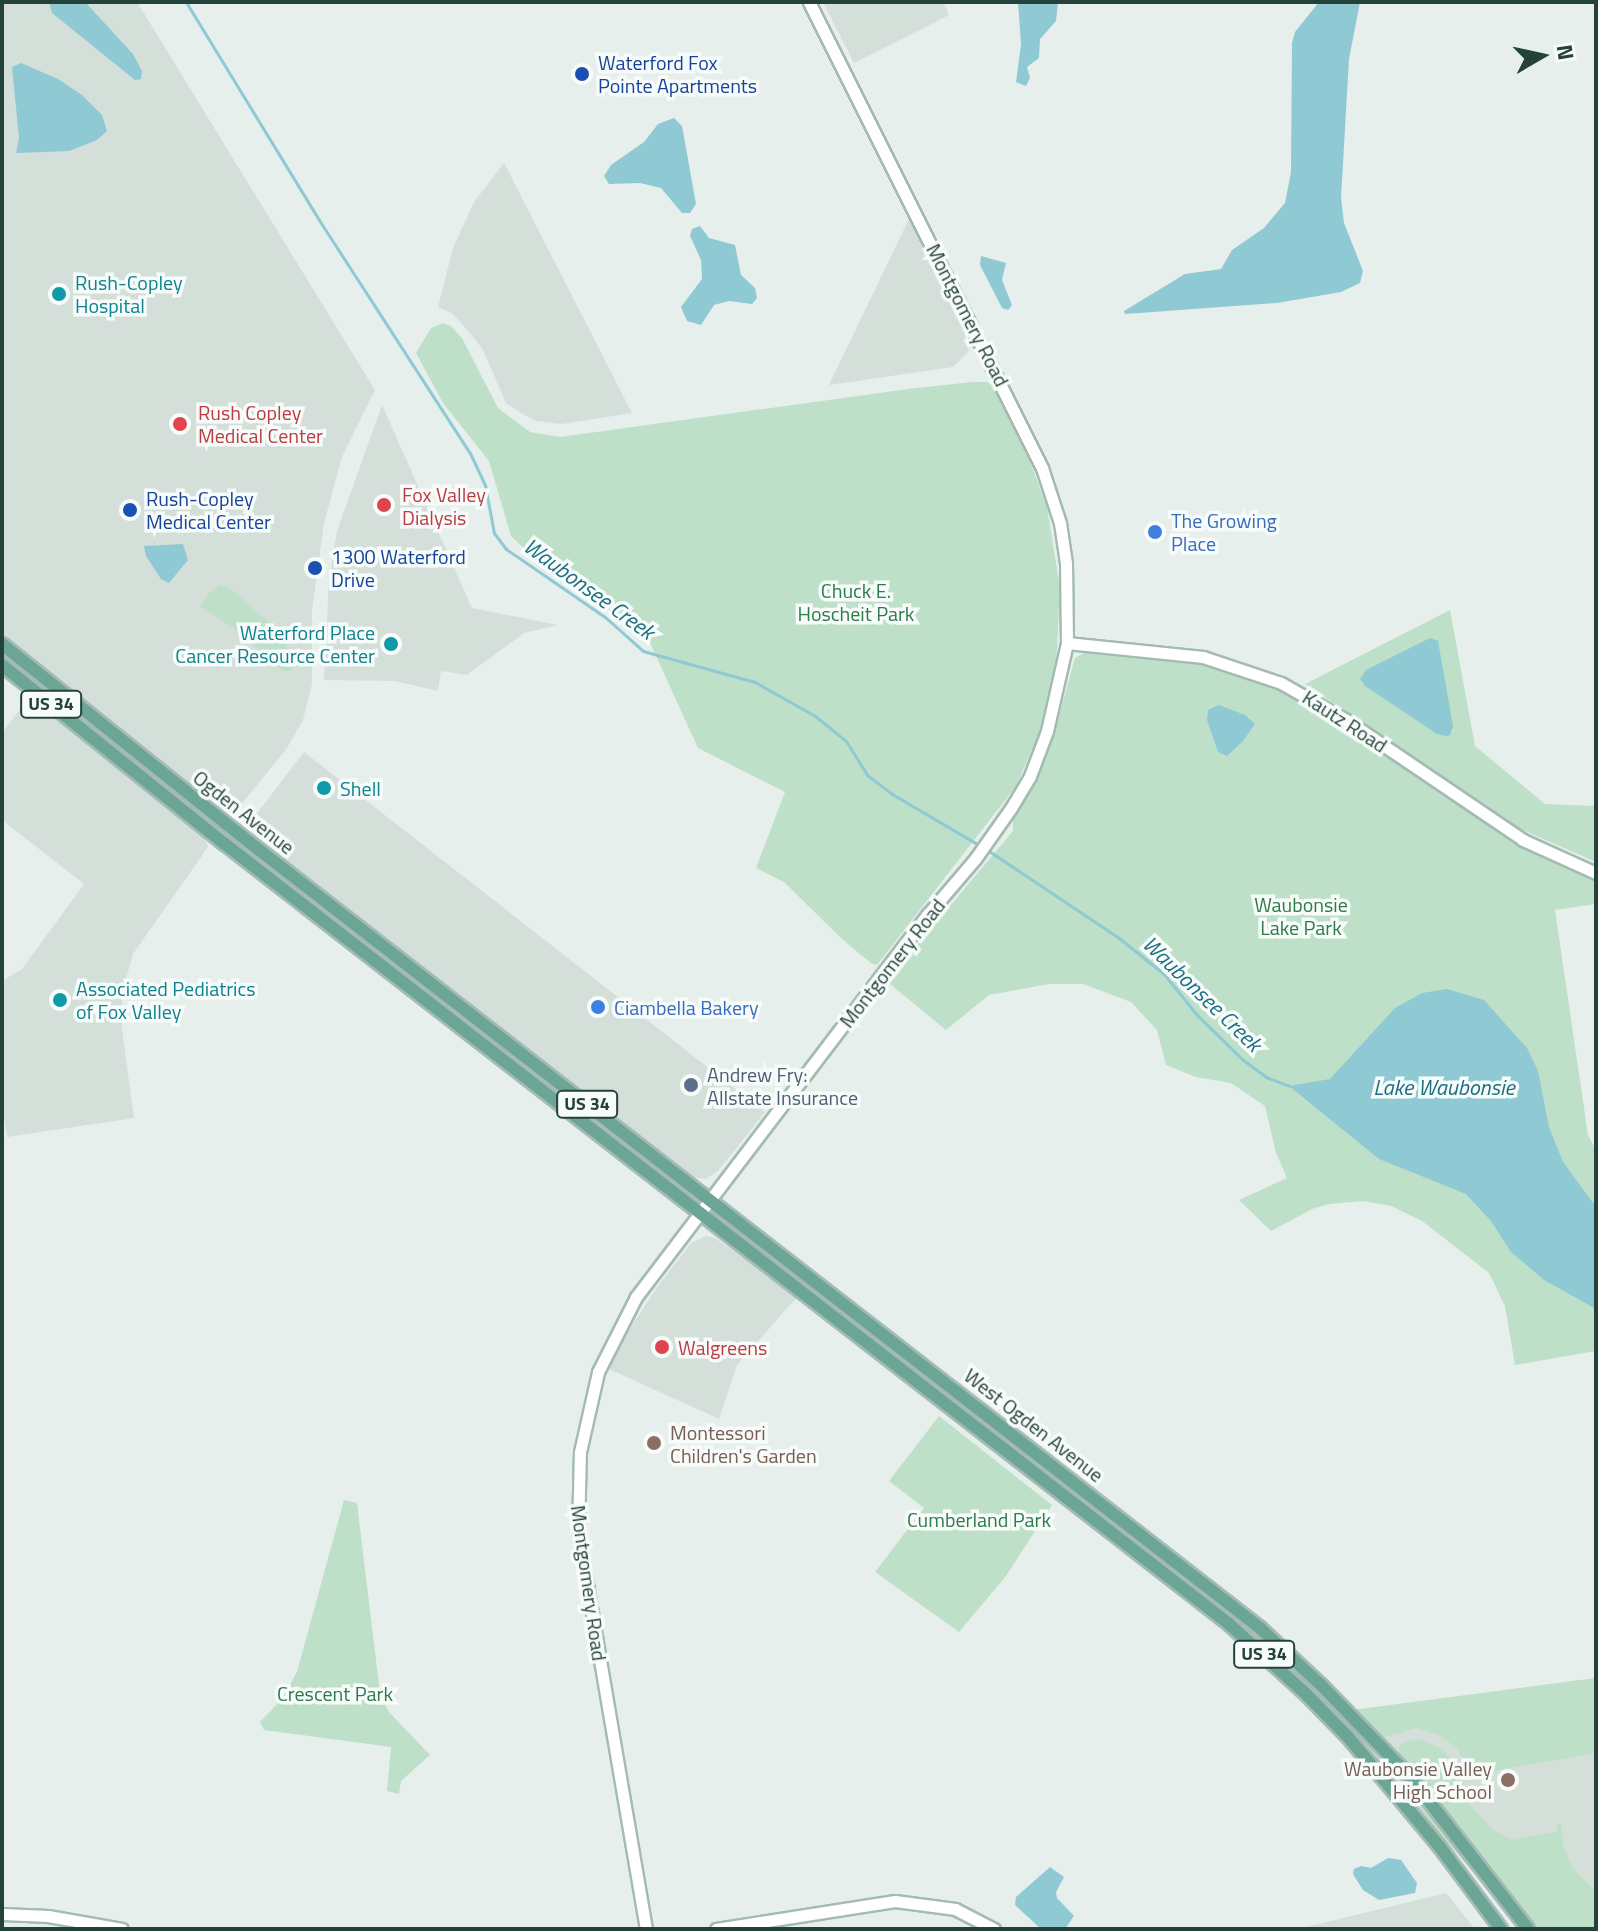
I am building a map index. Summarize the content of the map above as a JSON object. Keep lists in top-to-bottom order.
{
  "streets": {
    "main road": ["US 34", "Ogden Avenue", "West Ogden Avenue"],
    "street": ["Montgomery Road", "Kautz Road"]
  },
  "crossings": [
    ["Montgomery Road", "Kautz Road"],
    ["Montgomery Road", "West Ogden Avenue"],
    ["Ogden Avenue", "West Ogden Avenue"]
  ],
  "water": ["Waubonsee Creek", "Lake Waubonsie"],
  "parks": [
    "Chuck E. Hoscheit Park",
    "Waubonsie Lake Park",
    "Cumberland Park",
    "Crescent Park"
  ],
  "places": [
    "Waterford Fox Pointe Apartments",
    "Rush-Copley Hospital",
    "Rush Copley Medical Center",
    "Fox Valley Dialysis",
    "Rush-Copley Medical Center",
    "The Growing Place",
    "1300 Waterford Drive",
    "Waterford Place Cancer Resource Center",
    "Shell",
    "Associated Pediatrics of Fox Valley",
    "Ciambella Bakery",
    "Andrew Fry: Allstate Insurance",
    "Walgreens",
    "Montessori Children's Garden",
    "Waubonsie Valley High School"
  ],
  "north": "right"
}
